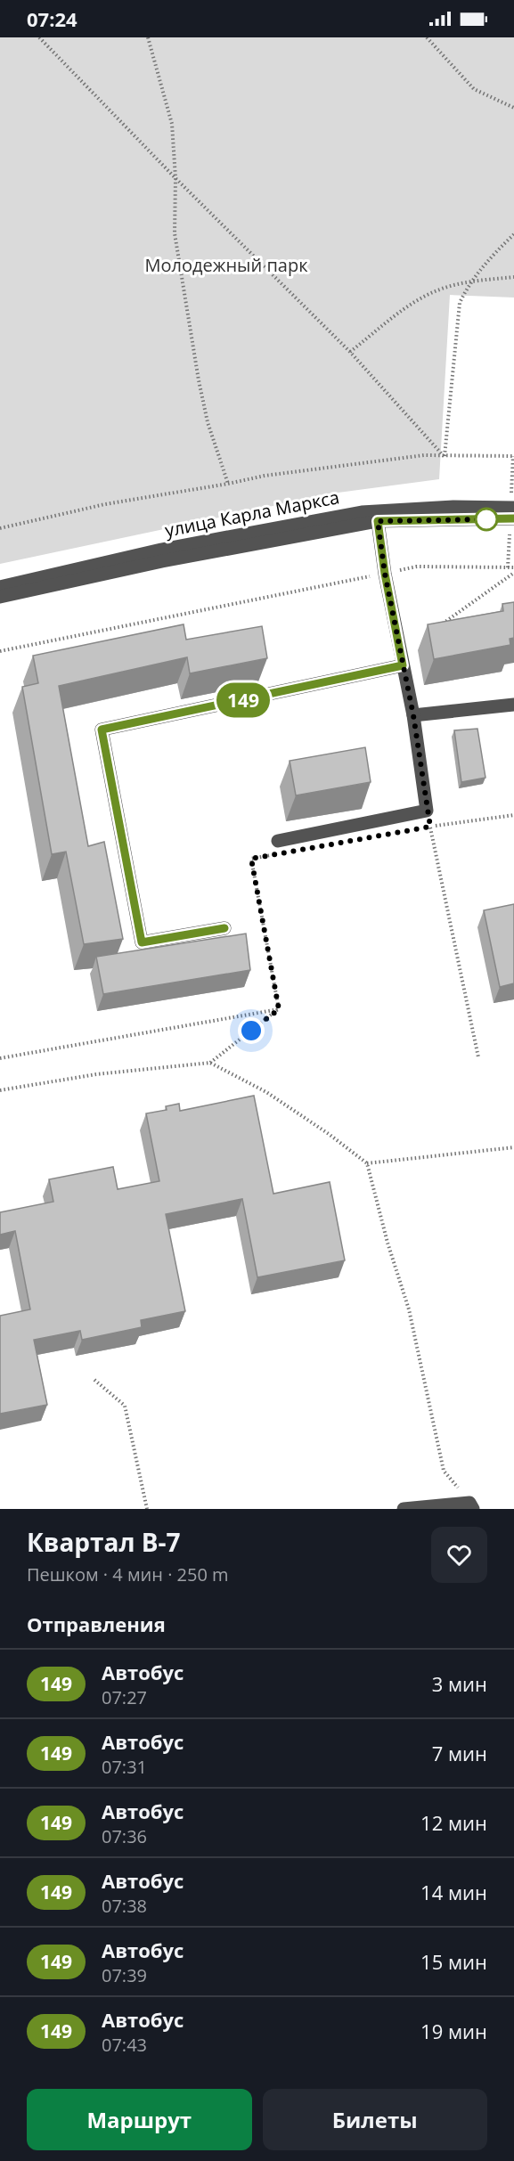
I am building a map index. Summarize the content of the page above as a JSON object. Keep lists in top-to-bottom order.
{
  "streets": {
    "street": ["улица Карла Маркса"]
  },
  "parks": ["Молодежный парк"],
  "lines": ["bus line 149"],
  "page": {
    "status": "07:24",
    "on_map": "149",
    "heading": [
      ["Квартал В-7", "Пешком · 4 мин · 250 m"],
      "Отправления"
    ],
    "list": [
      {
        "mark": "149",
        "name": "Автобус",
        "note": "07:27",
        "value": "3 мин"
      },
      {
        "mark": "149",
        "name": "Автобус",
        "note": "07:31",
        "value": "7 мин"
      },
      {
        "mark": "149",
        "name": "Автобус",
        "note": "07:36",
        "value": "12 мин"
      },
      {
        "mark": "149",
        "name": "Автобус",
        "note": "07:38",
        "value": "14 мин"
      },
      {
        "mark": "149",
        "name": "Автобус",
        "note": "07:39",
        "value": "15 мин"
      },
      {
        "mark": "149",
        "name": "Автобус",
        "note": "07:43",
        "value": "19 мин"
      }
    ],
    "buttons": ["Маршрут", "Билеты"]
  }
}
